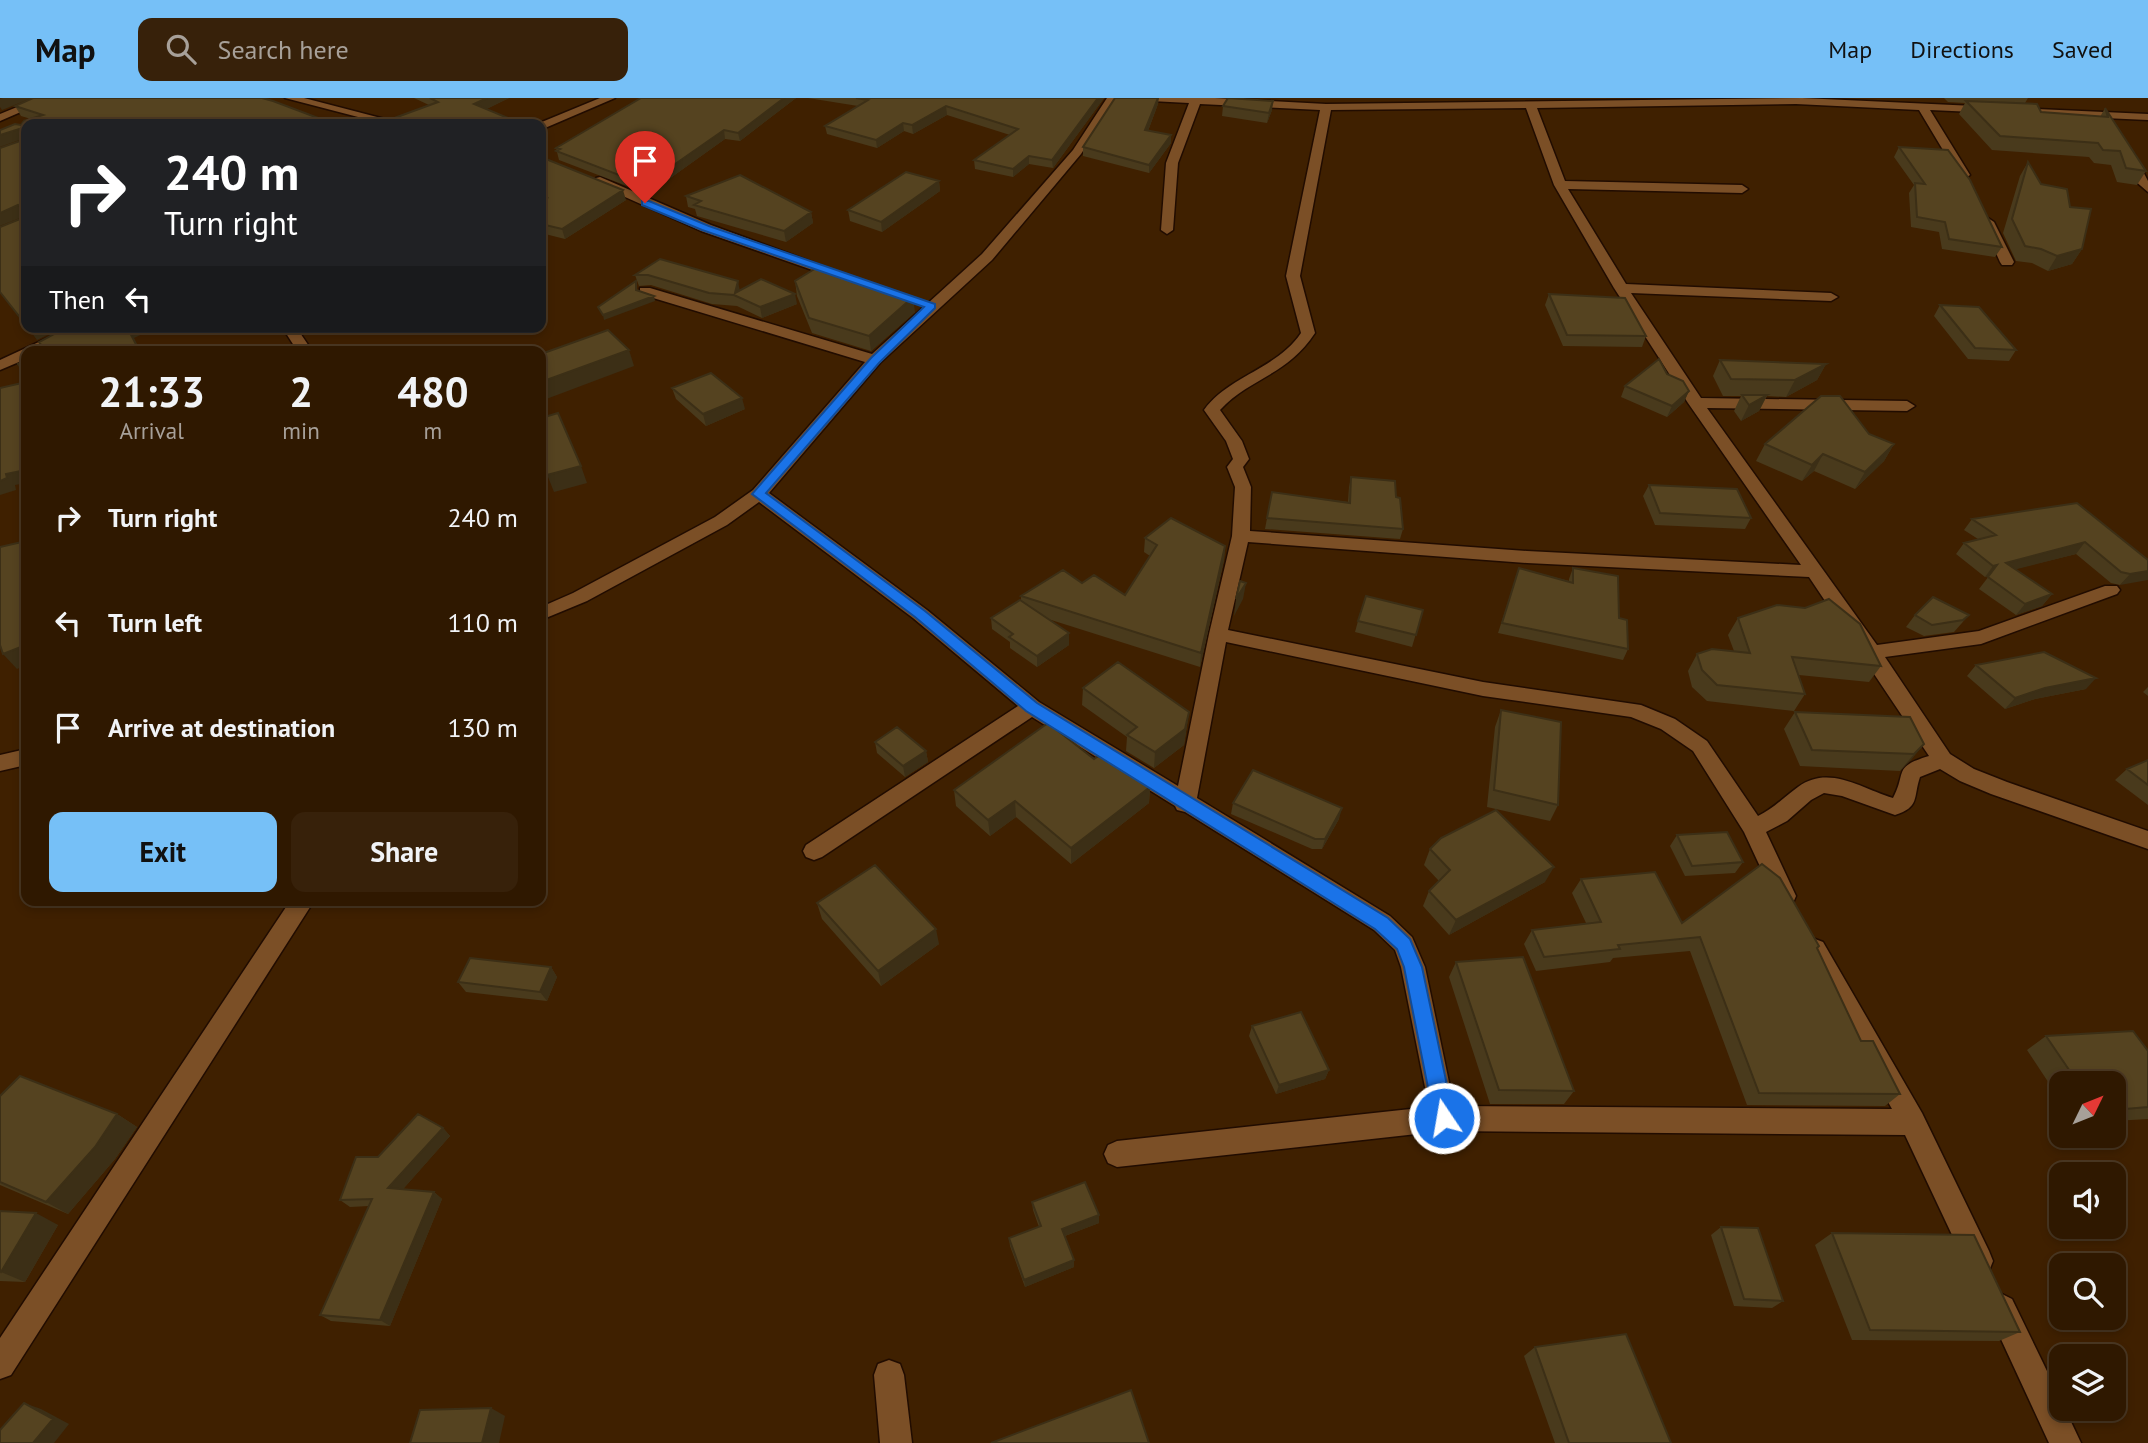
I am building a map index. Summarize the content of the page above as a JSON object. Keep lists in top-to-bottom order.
{
  "north": "top right",
  "page": {
    "header": "Map",
    "search": "Search here",
    "nav": ["Map", "Directions", "Saved"],
    "turn": ["240 m", "Turn right"],
    "then": "Then",
    "eta": [
      "21:33",
      "Arrival",
      "2",
      "min",
      "480",
      "m"
    ],
    "list": [
      {
        "name": "Turn right",
        "value": "240 m"
      },
      {
        "name": "Turn left",
        "value": "110 m"
      },
      {
        "name": "Arrive at destination",
        "value": "130 m"
      }
    ],
    "buttons": ["Exit", "Share"]
  }
}
